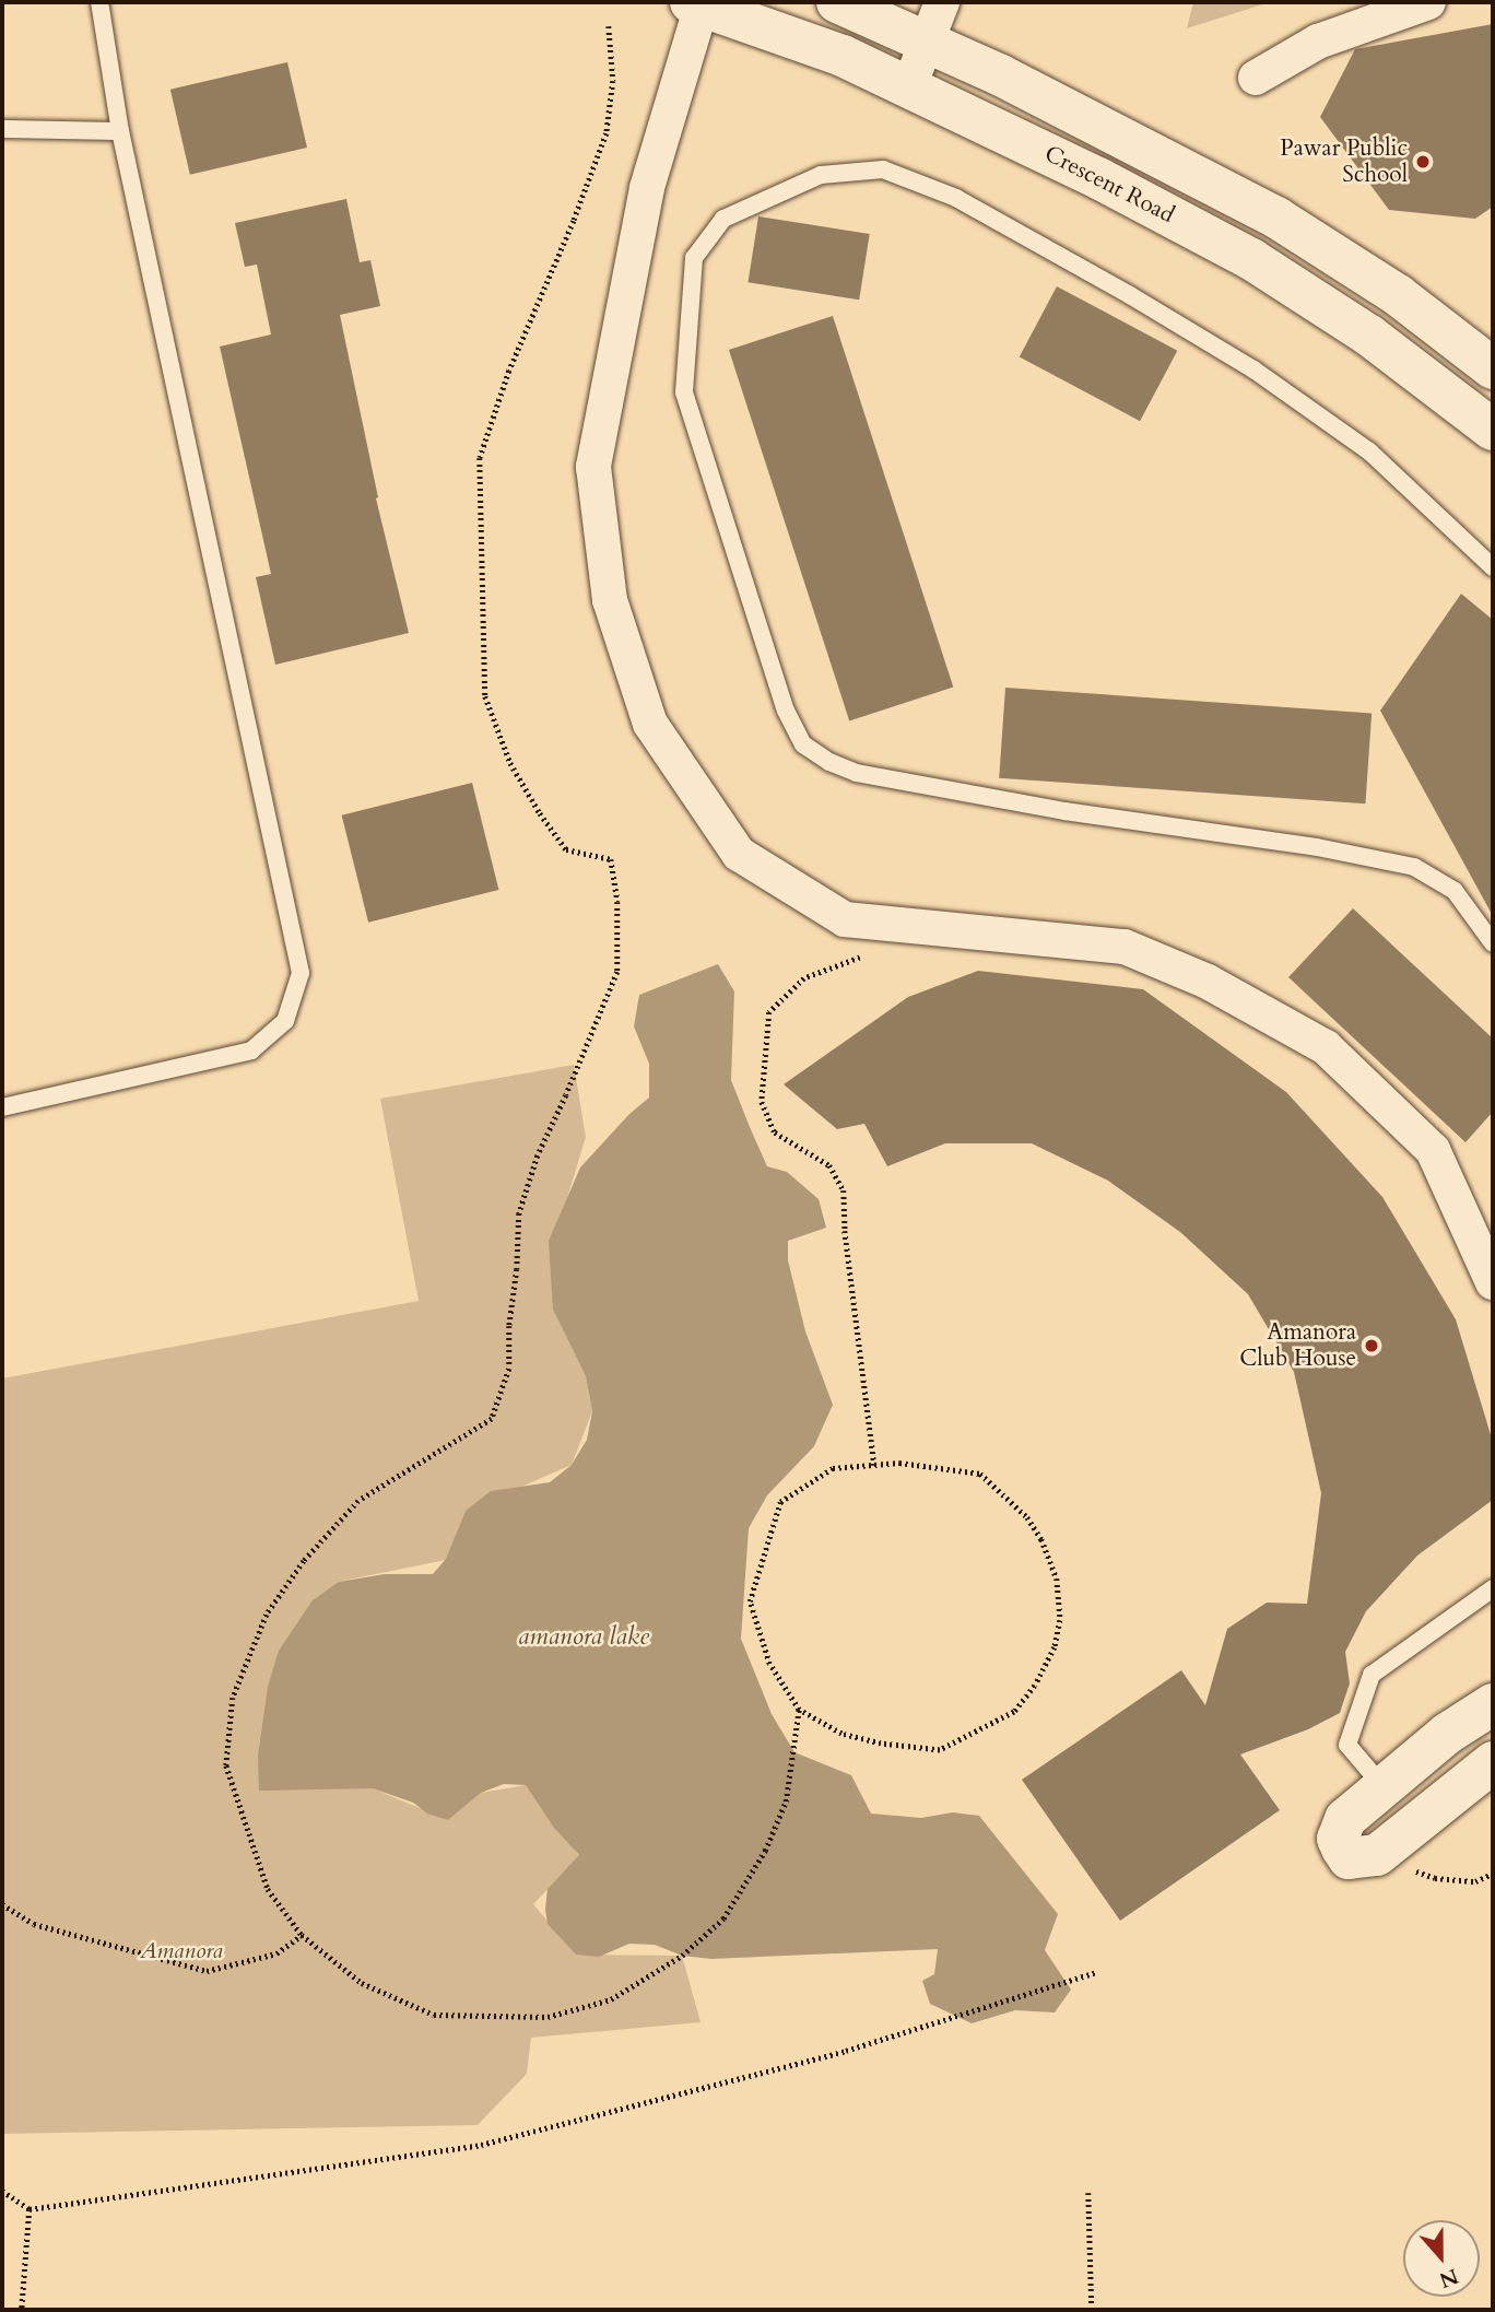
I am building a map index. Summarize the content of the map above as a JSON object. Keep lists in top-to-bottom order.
{
  "streets": {
    "main road": ["Crescent Road"]
  },
  "water": ["amanora lake"],
  "parks": ["Amanora"],
  "places": ["Pawar Public School", "Amanora Club House"],
  "north": "bottom"
}
